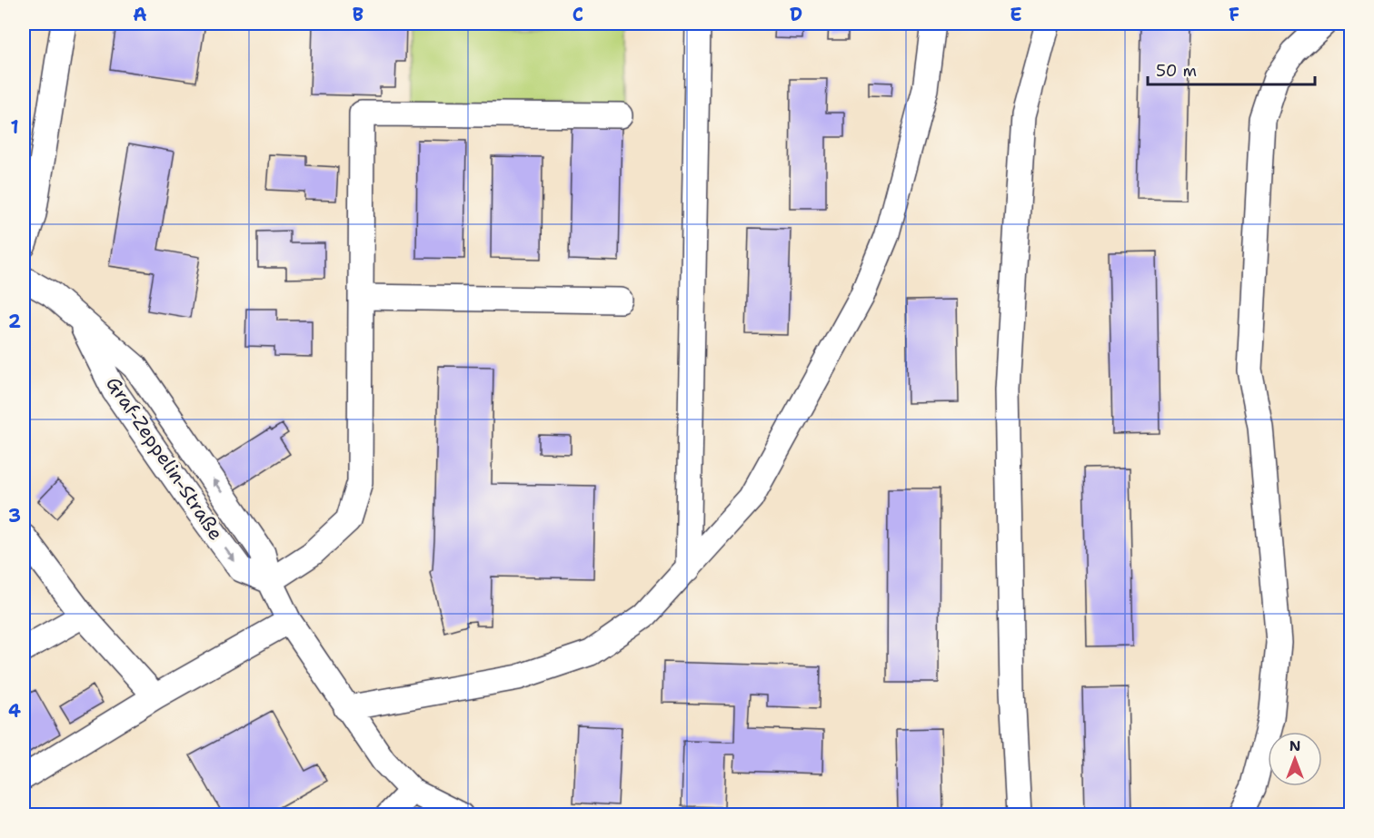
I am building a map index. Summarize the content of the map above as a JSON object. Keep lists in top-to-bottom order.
{
  "streets": {
    "lane": ["Graf-Zeppelin-Straße"]
  },
  "scale_bar": "50 m",
  "north": "top",
  "grid": {
    "columns": [
      "A",
      "B",
      "C",
      "D",
      "E",
      "F"
    ],
    "rows": [
      "1",
      "2",
      "3",
      "4"
    ]
  }
}
